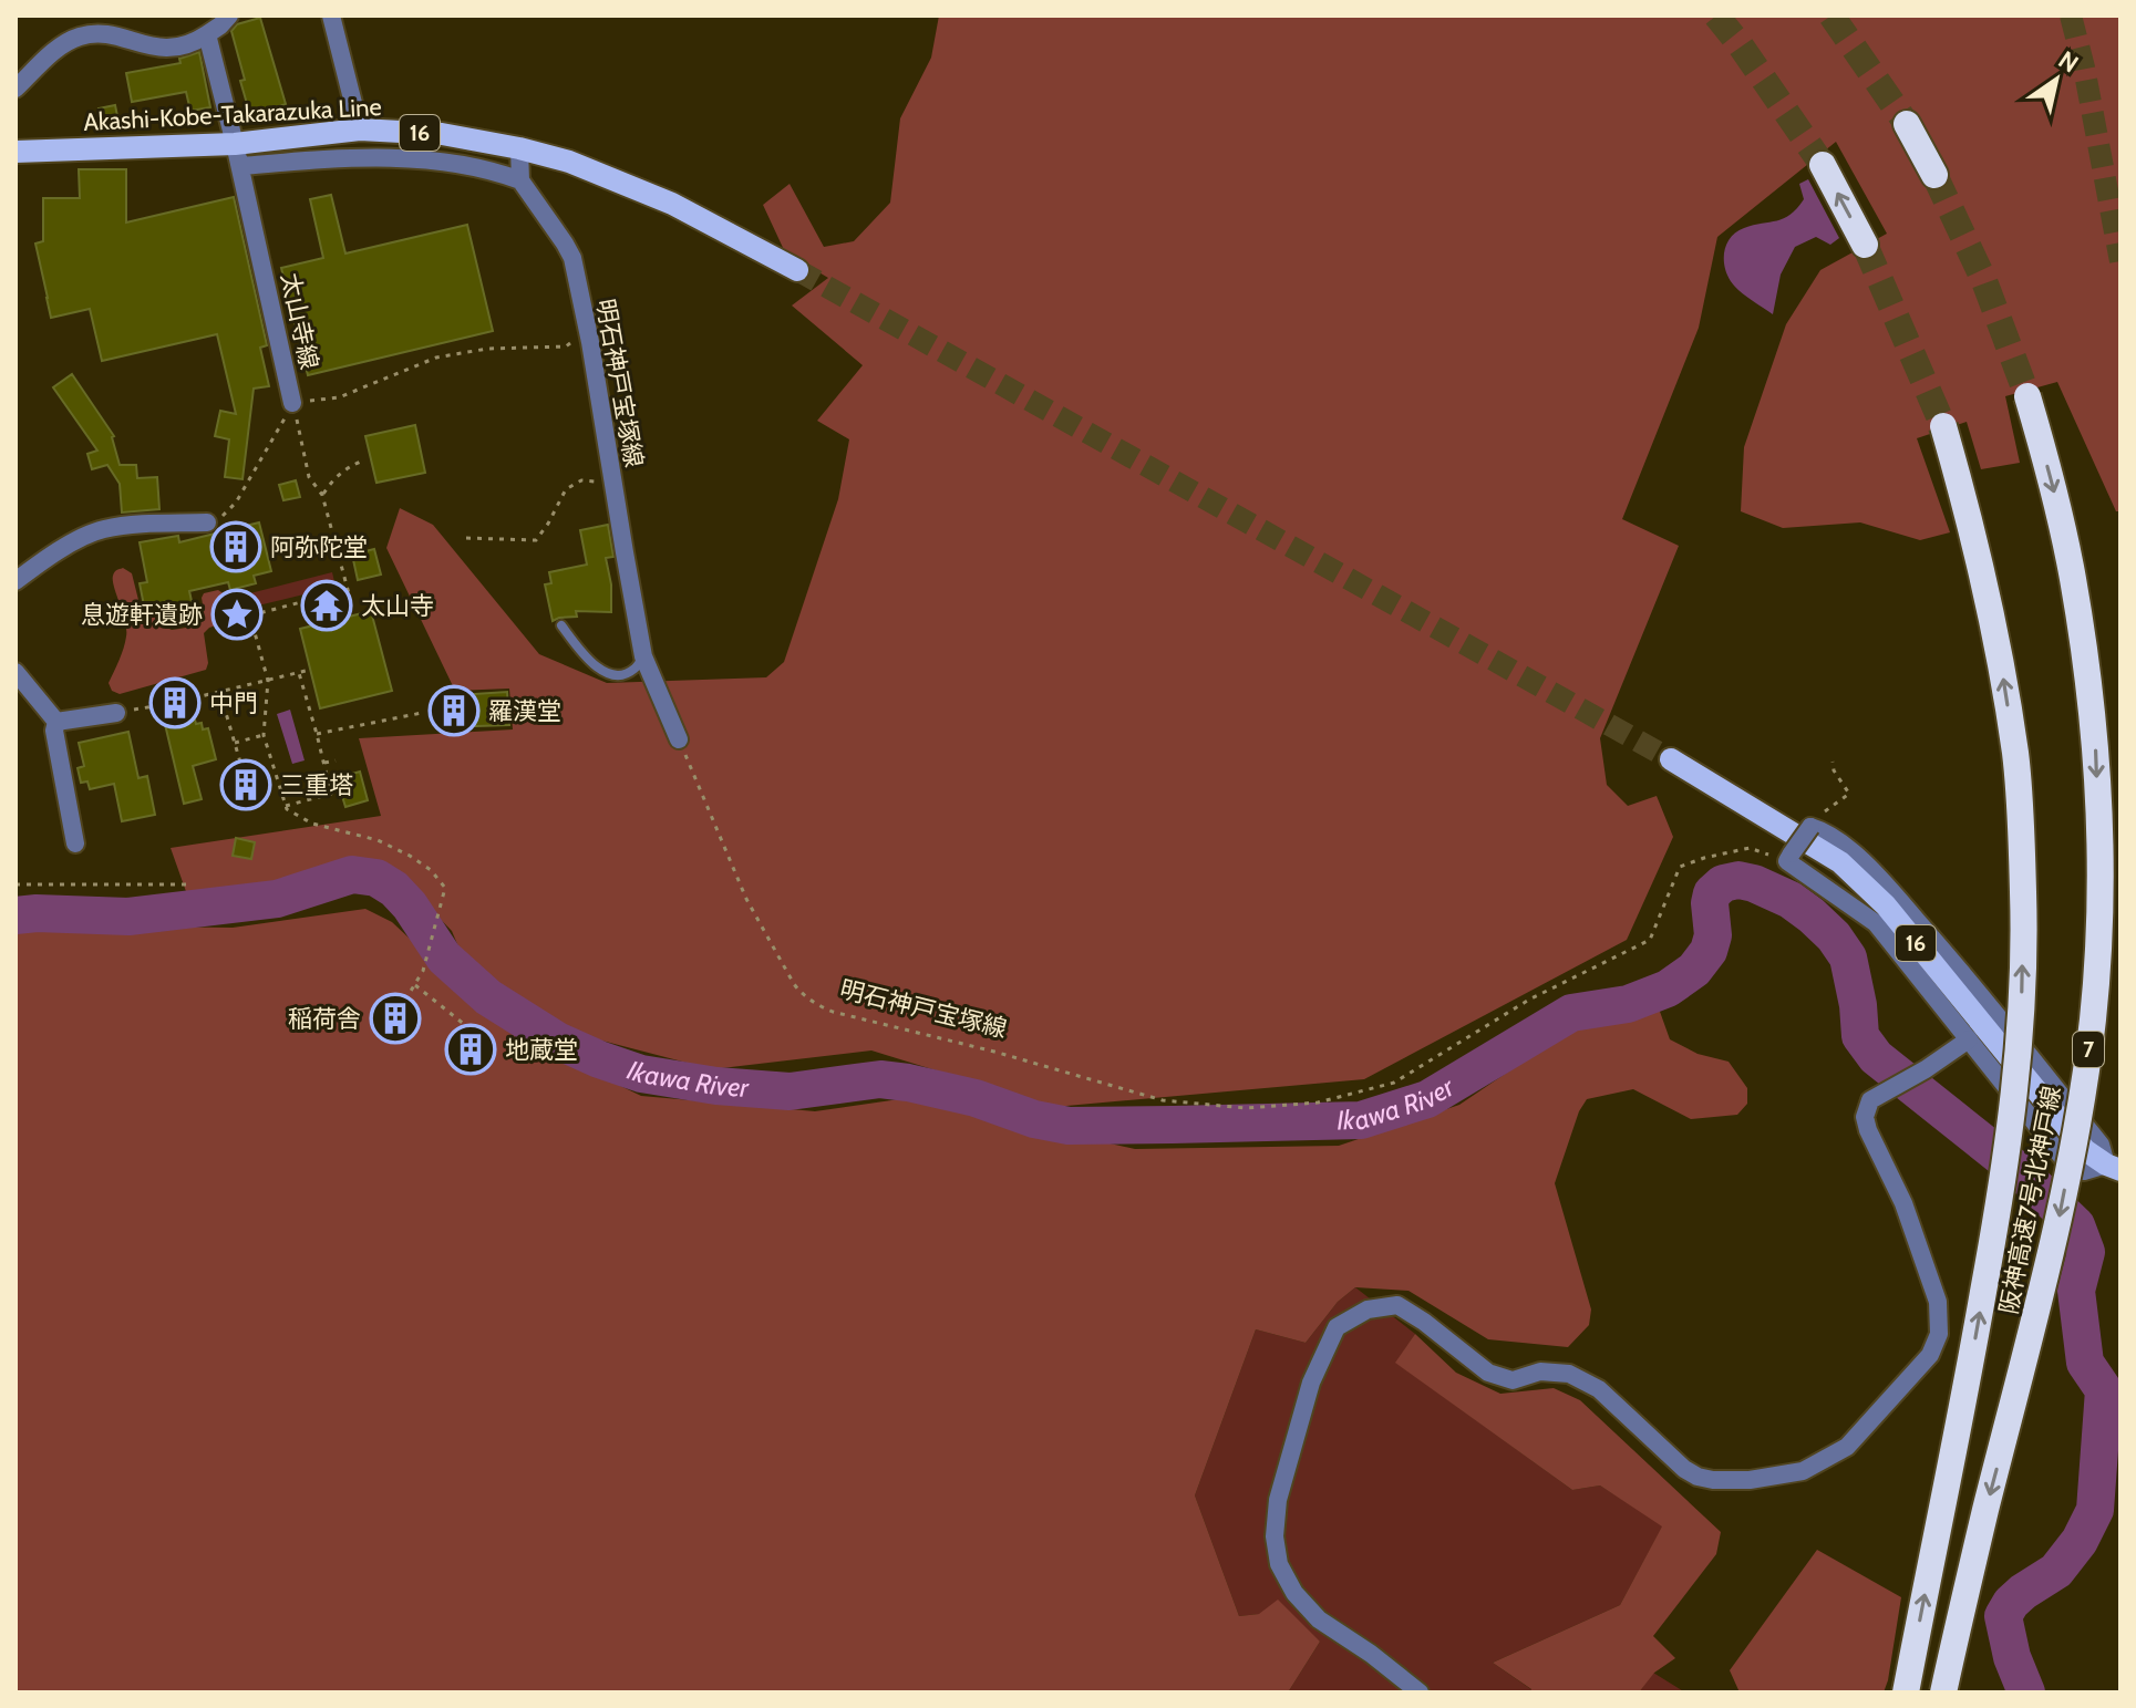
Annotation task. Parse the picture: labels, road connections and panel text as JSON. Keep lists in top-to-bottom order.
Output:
{
  "streets": {
    "highway": ["7", "阪神高速7号北神戸線"],
    "main road": ["Akashi-Kobe-Takarazuka Line", "16"],
    "street": ["太山寺線", "明石神戸宝塚線"]
  },
  "crossings": [
    ["Akashi-Kobe-Takarazuka Line", "太山寺線"]
  ],
  "water": ["Ikawa River"],
  "places": {
    "building": [
      "阿弥陀堂",
      "中門",
      "羅漢堂",
      "三重塔",
      "稲荷舎",
      "地蔵堂"
    ],
    "temple": ["太山寺"],
    "place": ["息遊軒遺跡"]
  },
  "north": "top right"
}
